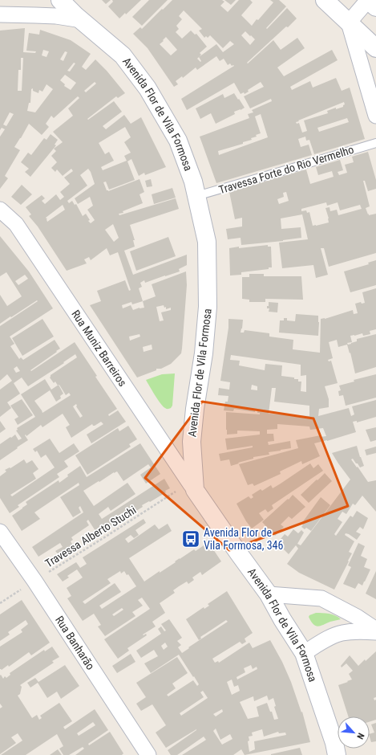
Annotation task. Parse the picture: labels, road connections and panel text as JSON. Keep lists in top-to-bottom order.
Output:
{
  "streets": {
    "street": ["Avenida Flor de Vila Formosa", "Rua Muniz Barreiros", "Rua Banharão"],
    "lane": ["Travessa Forte do Rio Vermelho"],
    "path": ["Travessa Alberto Stuchi"]
  },
  "crossings": [
    ["Avenida Flor de Vila Formosa", "Travessa Forte do Rio Vermelho"],
    ["Avenida Flor de Vila Formosa", "Rua Muniz Barreiros"],
    ["Avenida Flor de Vila Formosa", "Travessa Alberto Stuchi"],
    ["Rua Muniz Barreiros", "Travessa Alberto Stuchi"],
    ["Travessa Alberto Stuchi", "Rua Banharão"]
  ],
  "places": {
    "bus stop": ["Avenida Flor de Vila Formosa, 346"]
  },
  "north": "bottom right"
}
